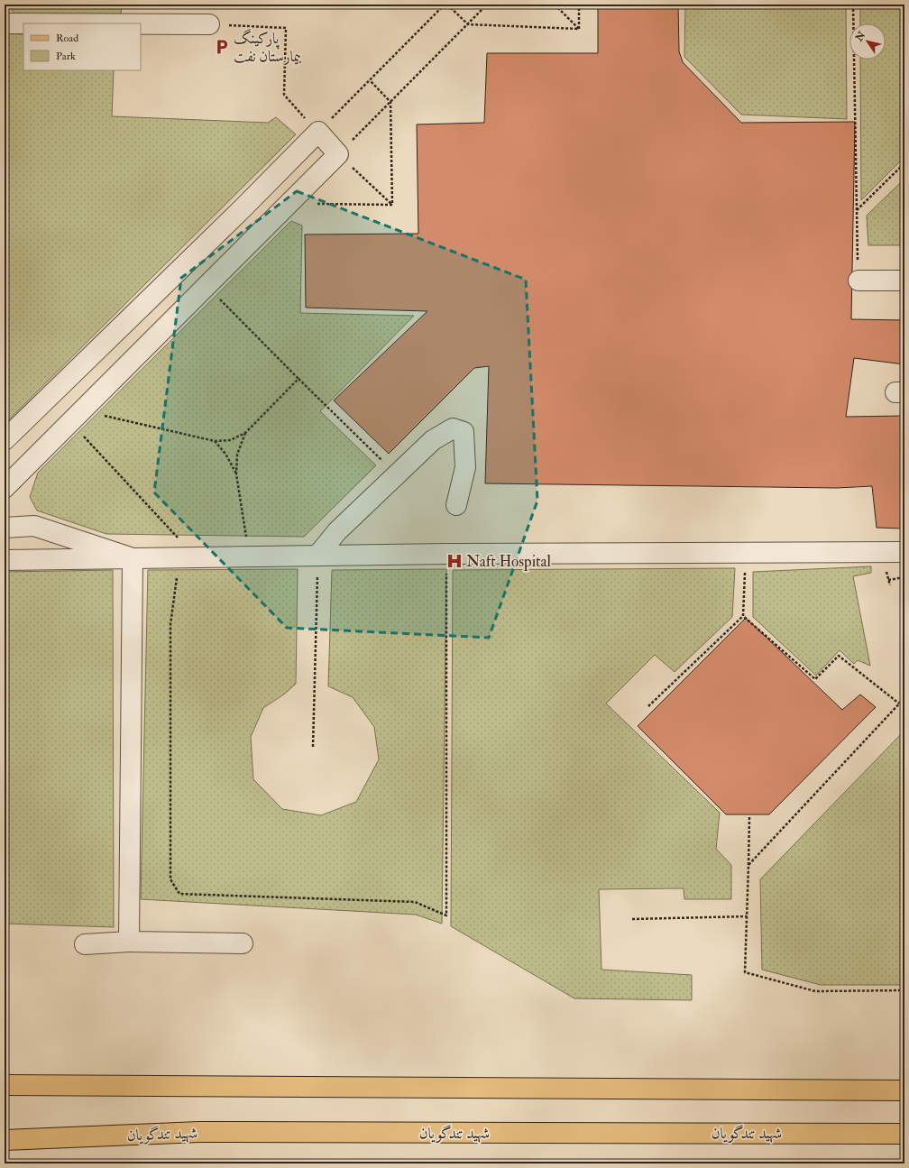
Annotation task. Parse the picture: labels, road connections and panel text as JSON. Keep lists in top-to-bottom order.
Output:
{
  "streets": {
    "main road": ["شهید تندگویان"]
  },
  "places": {
    "parking": ["پارکینگ بیمارستان نفت"],
    "hospital": ["Naft Hospital"]
  },
  "legend": ["Road", "Park"],
  "north": "top left"
}
